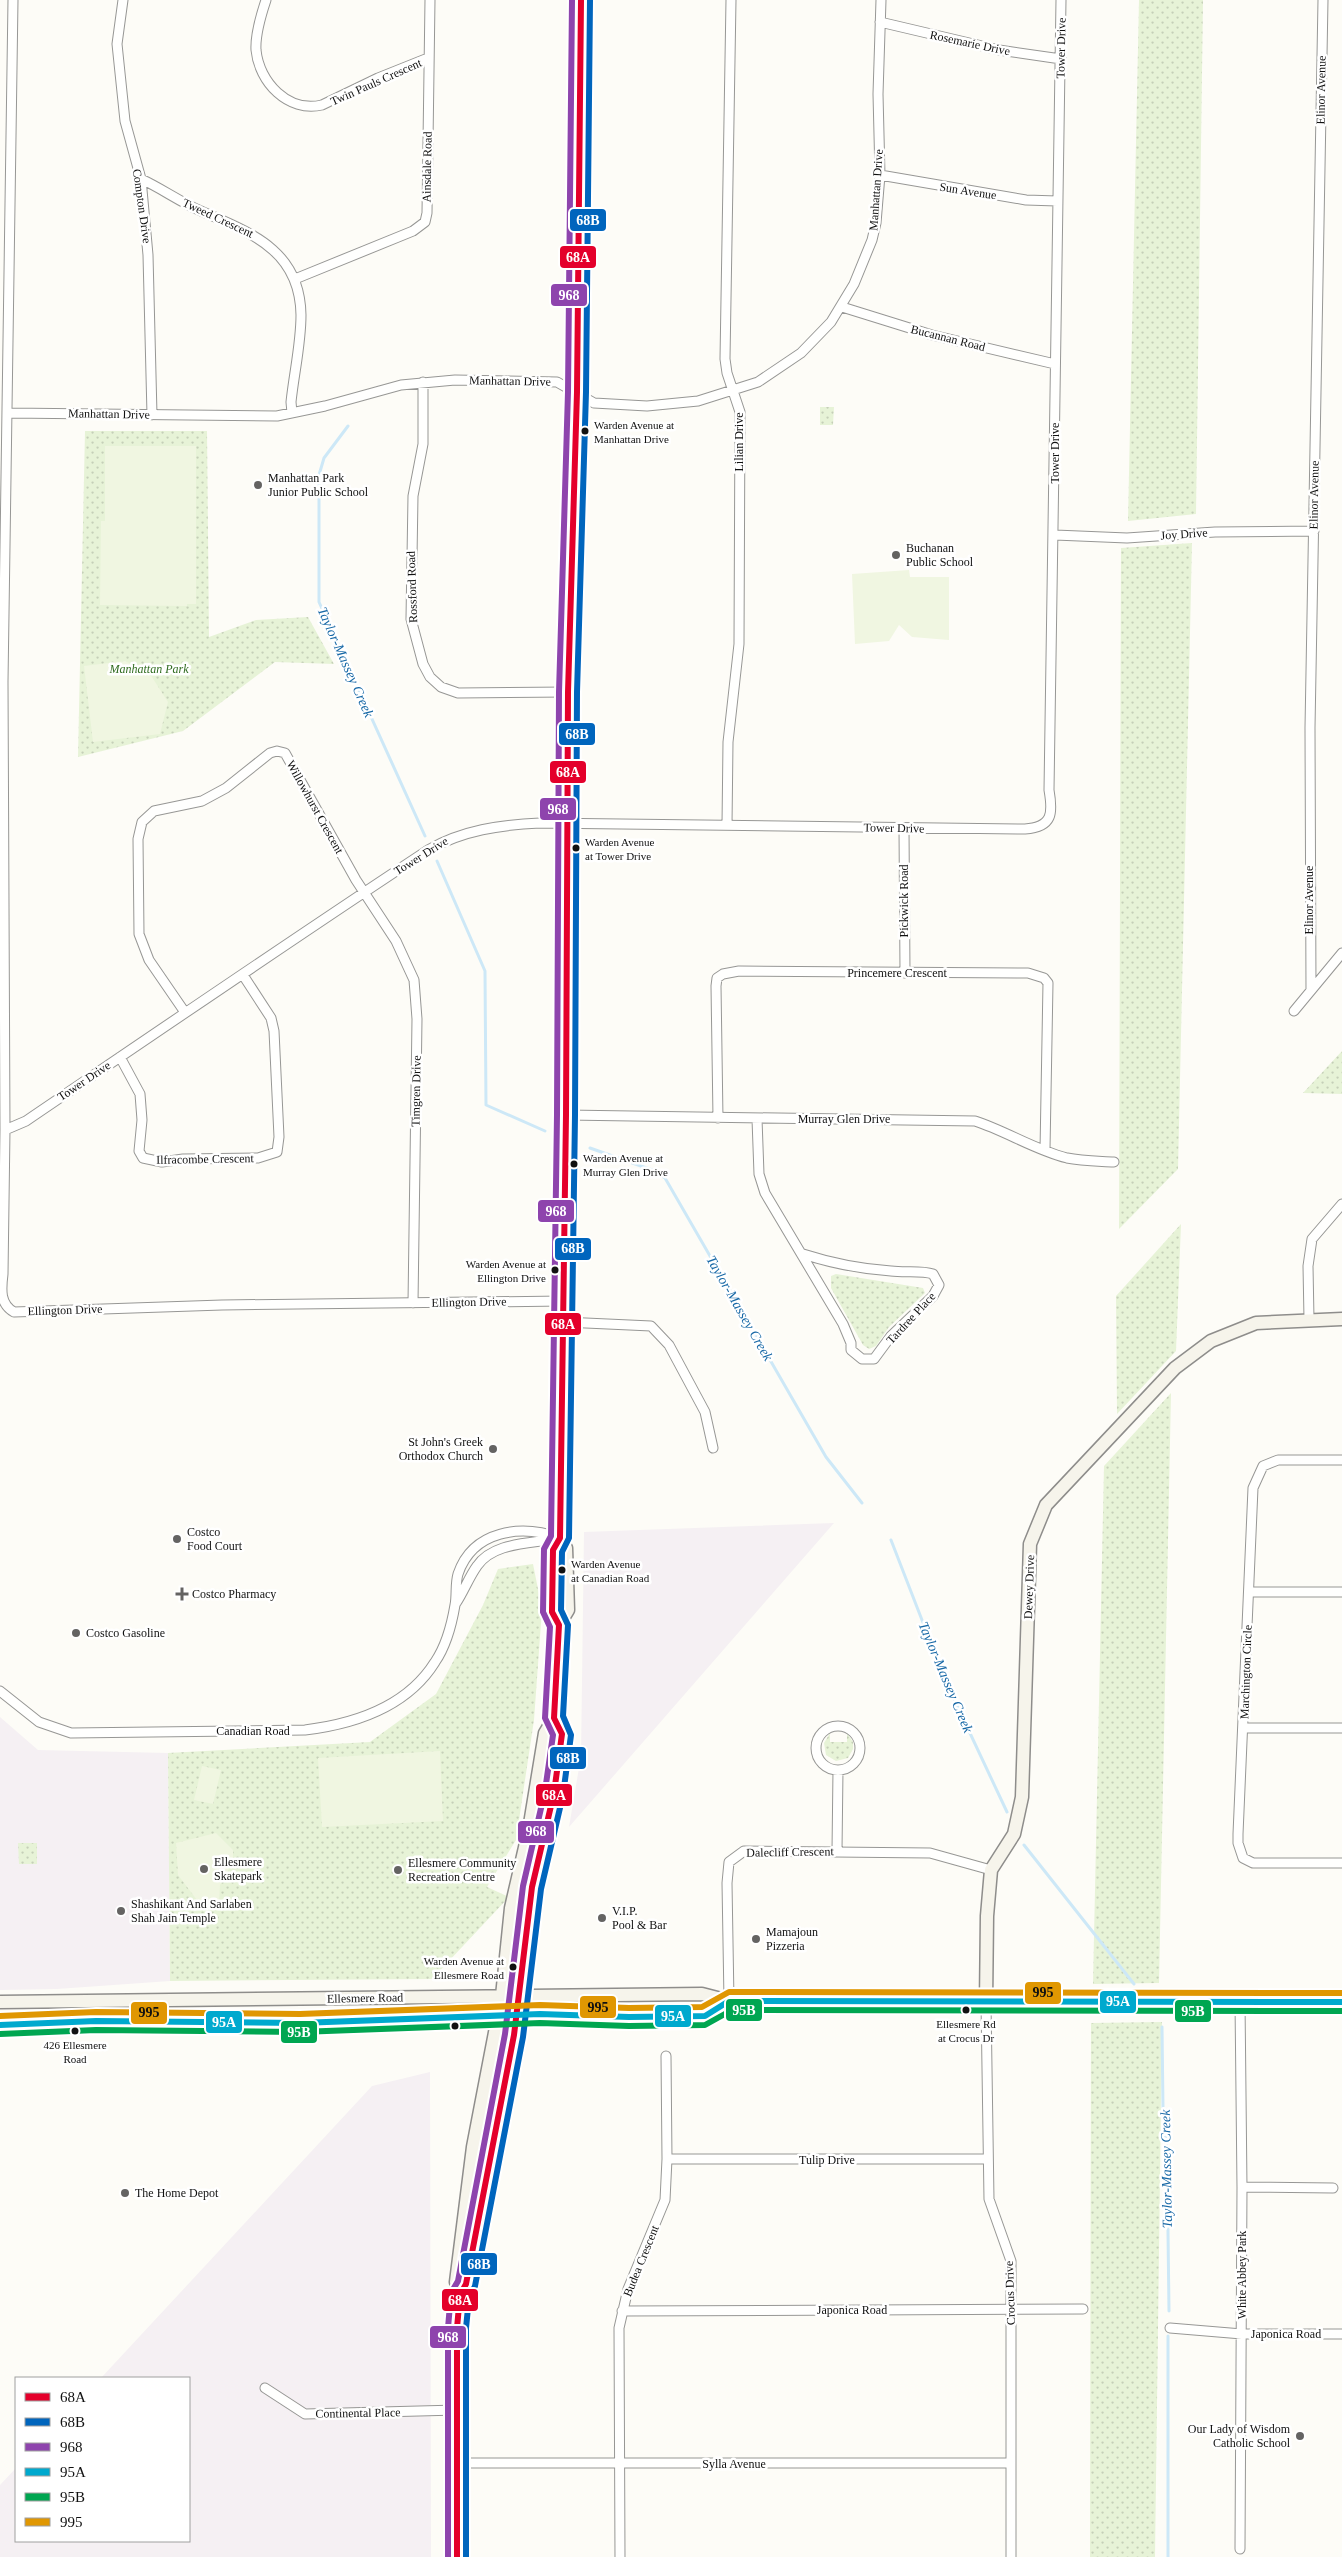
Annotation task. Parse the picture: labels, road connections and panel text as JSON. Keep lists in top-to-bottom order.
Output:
{
  "streets": {
    "main road": ["Dewey Drive", "Ellesmere Road"],
    "street": [
      "Rosemarie Drive",
      "Tower Drive",
      "Twin Pauls Crescent",
      "Elinor Avenue",
      "Ainsdale Road",
      "Manhattan Drive",
      "Sun Avenue",
      "Compton Drive",
      "Tweed Crescent",
      "Bucannan Road",
      "Lilian Drive",
      "Joy Drive",
      "Rossford Road",
      "Willowhurst Crescent",
      "Pickwick Road",
      "Princemere Crescent",
      "Timgren Drive",
      "Murray Glen Drive",
      "Ilfracombe Crescent",
      "Ellington Drive",
      "Tardree Place",
      "Marchington Circle",
      "Canadian Road",
      "Dalecliff Crescent",
      "Tulip Drive",
      "Budea Crescent",
      "White Abbey Park",
      "Crocus Drive",
      "Japonica Road",
      "Continental Place",
      "Sylla Avenue"
    ]
  },
  "crossings": [
    ["Rosemarie Drive", "Tower Drive"],
    ["Rosemarie Drive", "Manhattan Drive"],
    ["Tower Drive", "Sun Avenue"],
    ["Tower Drive", "Bucannan Road"],
    ["Tower Drive", "Lilian Drive"],
    ["Tower Drive", "Joy Drive"],
    ["Tower Drive", "Willowhurst Crescent"],
    ["Tower Drive", "Pickwick Road"],
    ["Tower Drive", "Timgren Drive"],
    ["Tower Drive", "Ilfracombe Crescent"],
    ["Tower Drive", "Ellington Drive"],
    ["Twin Pauls Crescent", "Ainsdale Road"],
    ["Elinor Avenue", "Joy Drive"],
    ["Ainsdale Road", "Tweed Crescent"],
    ["Manhattan Drive", "Sun Avenue"],
    ["Manhattan Drive", "Compton Drive"],
    ["Manhattan Drive", "Tweed Crescent"],
    ["Manhattan Drive", "Bucannan Road"],
    ["Manhattan Drive", "Lilian Drive"],
    ["Manhattan Drive", "Rossford Road"],
    ["Manhattan Drive", "Ellington Drive"],
    ["Compton Drive", "Tweed Crescent"],
    ["Willowhurst Crescent", "Timgren Drive"],
    ["Pickwick Road", "Princemere Crescent"],
    ["Princemere Crescent", "Murray Glen Drive"],
    ["Timgren Drive", "Ellington Drive"],
    ["Murray Glen Drive", "Tardree Place"],
    ["Dewey Drive", "Dalecliff Crescent"],
    ["Dewey Drive", "Ellesmere Road"],
    ["Dewey Drive", "Crocus Drive"],
    ["Dalecliff Crescent", "Ellesmere Road"],
    ["Ellesmere Road", "White Abbey Park"],
    ["Ellesmere Road", "Crocus Drive"],
    ["Tulip Drive", "Budea Crescent"],
    ["Tulip Drive", "Crocus Drive"],
    ["Budea Crescent", "Japonica Road"],
    ["Budea Crescent", "Sylla Avenue"],
    ["White Abbey Park", "Japonica Road"],
    ["Crocus Drive", "Japonica Road"],
    ["Crocus Drive", "Sylla Avenue"]
  ],
  "water": ["Taylor-Massey Creek"],
  "parks": ["Manhattan Park"],
  "places": {
    "other": [
      "Warden Avenue at Manhattan Drive",
      "Manhattan Park Junior Public School",
      "Buchanan Public School",
      "Warden Avenue at Tower Drive",
      "Warden Avenue at Murray Glen Drive",
      "Warden Avenue at Ellington Drive",
      "St John's Greek Orthodox Church",
      "Costco Food Court",
      "Warden Avenue at Canadian Road",
      "Costco Gasoline",
      "Ellesmere Skatepark",
      "Ellesmere Community Recreation Centre",
      "Shashikant And Sarlaben Shah Jain Temple",
      "V.I.P. Pool & Bar",
      "Mamajoun Pizzeria",
      "Warden Avenue at Ellesmere Road",
      "Ellesmere Rd at Crocus Dr",
      "426 Ellesmere Road",
      "The Home Depot",
      "Our Lady of Wisdom Catholic School"
    ],
    "health": ["Costco Pharmacy"]
  },
  "lines": [
    "transit line 68A",
    "transit line 68B",
    "transit line 968",
    "transit line 995",
    "transit line 95A",
    "transit line 95B"
  ],
  "legend": [
    "68A",
    "68B",
    "968",
    "95A",
    "95B",
    "995"
  ]
}
